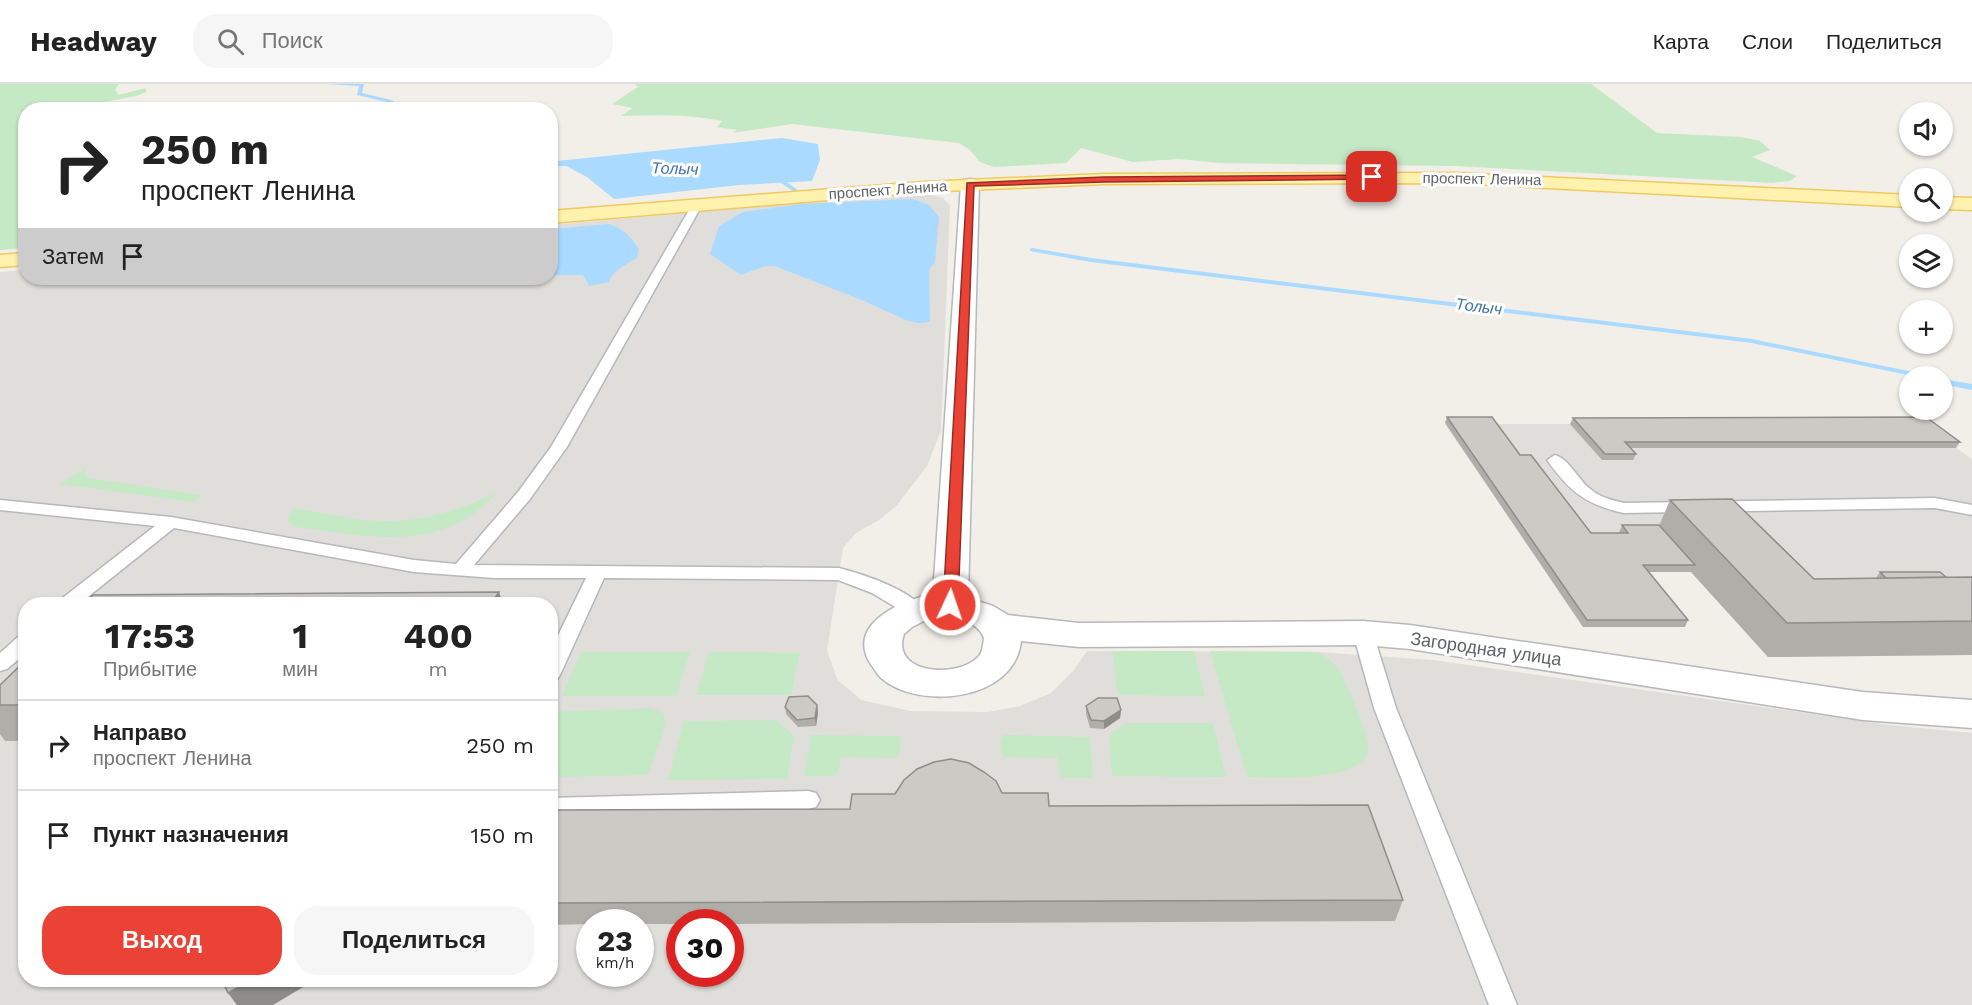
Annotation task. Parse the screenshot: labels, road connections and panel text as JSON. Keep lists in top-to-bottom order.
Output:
{
  "streets": {
    "main road": ["проспект Ленина"],
    "street": ["Загородная улица"]
  },
  "water": ["Толыч"],
  "page": {
    "header": "Headway",
    "search": "Поиск",
    "nav": ["Карта", "Слои", "Поделиться"],
    "map_buttons": ["+", "−"],
    "turn": ["250 m", "проспект Ленина"],
    "then": "Затем",
    "eta": [
      "17:53",
      "Прибытие",
      "1",
      "мин",
      "400",
      "m"
    ],
    "list": [
      {
        "name": "Направо",
        "note": "проспект Ленина",
        "value": "250 m"
      },
      {
        "name": "Пункт назначения",
        "value": "150 m"
      }
    ],
    "buttons": ["Выход", "Поделиться"],
    "speed": "23 km/h",
    "limit": "30"
  }
}
